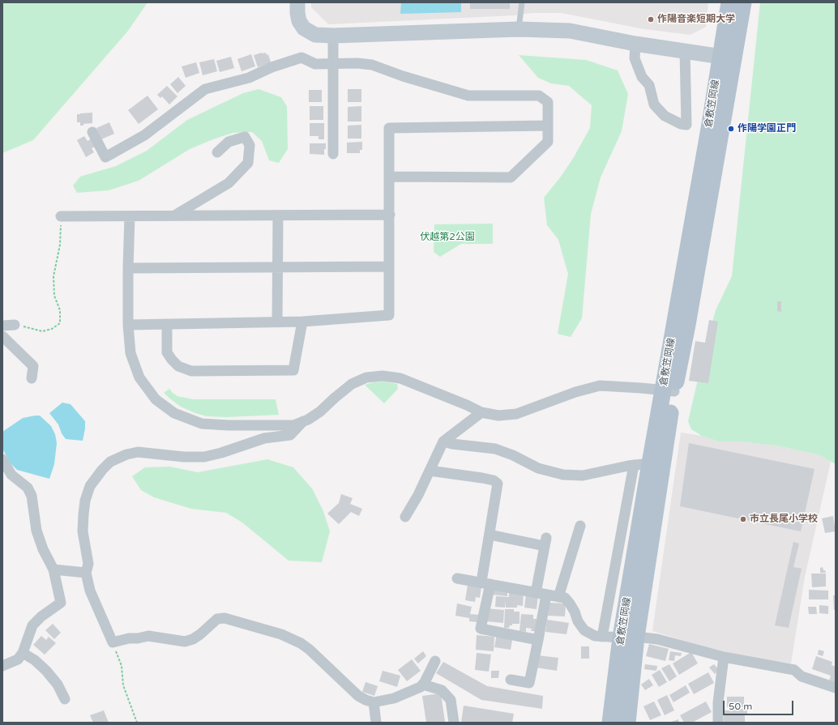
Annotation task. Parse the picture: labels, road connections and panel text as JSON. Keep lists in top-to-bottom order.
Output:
{
  "streets": {
    "main road": ["倉敷笠岡線"]
  },
  "parks": ["伏越第2公園"],
  "places": ["作陽音楽短期大学", "作陽学園正門", "市立長尾小学校"],
  "scale_bar": "50 m"
}
